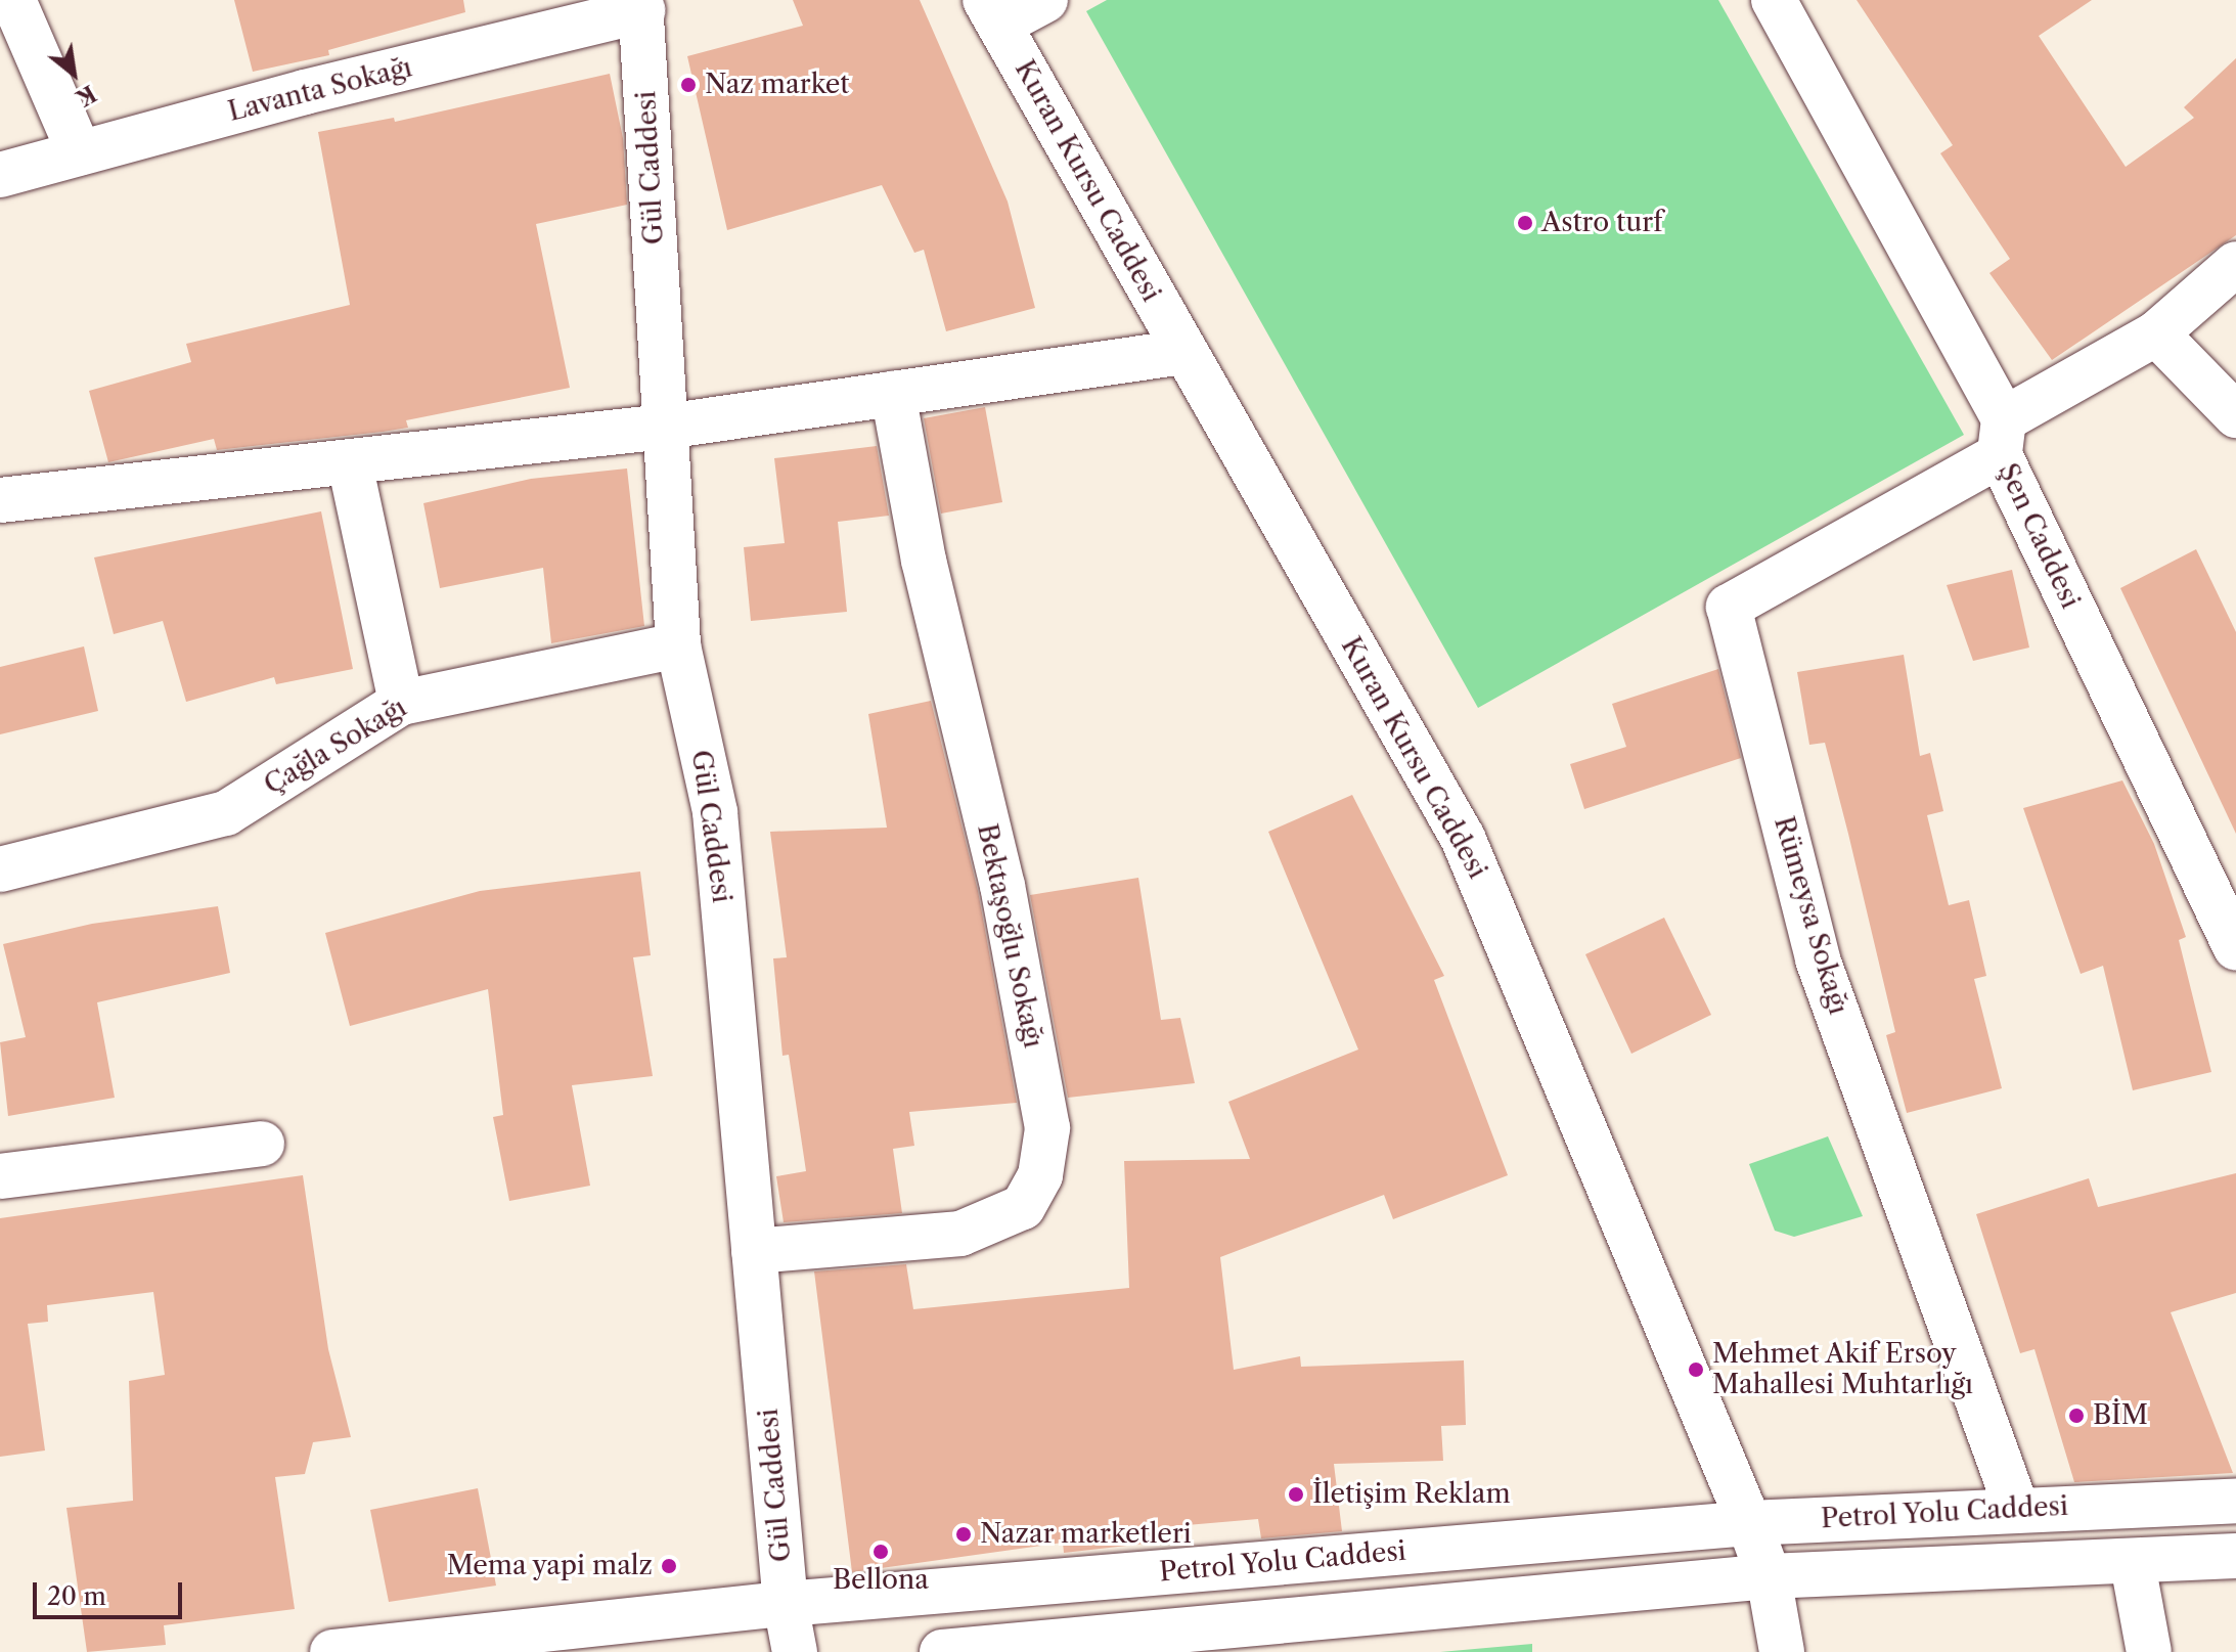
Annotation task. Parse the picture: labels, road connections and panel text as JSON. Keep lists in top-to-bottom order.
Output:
{
  "streets": {
    "street": [
      "Lavanta Sokağı",
      "Gül Caddesi",
      "Kuran Kursu Caddesi",
      "Şen Caddesi",
      "Çağla Sokağı",
      "Rümeysa Sokağı",
      "Bektaşoğlu Sokağı",
      "Petrol Yolu Caddesi"
    ]
  },
  "crossings": [
    ["Lavanta Sokağı", "Gül Caddesi"],
    ["Gül Caddesi", "Çağla Sokağı"],
    ["Gül Caddesi", "Bektaşoğlu Sokağı"],
    ["Gül Caddesi", "Petrol Yolu Caddesi"],
    ["Kuran Kursu Caddesi", "Petrol Yolu Caddesi"],
    ["Şen Caddesi", "Rümeysa Sokağı"],
    ["Rümeysa Sokağı", "Petrol Yolu Caddesi"]
  ],
  "places": [
    "Naz market",
    "Astro turf",
    "Mehmet Akif Ersoy Mahallesi Muhtarlığı",
    "BİM",
    "İletişim Reklam",
    "Nazar marketleri",
    "Bellona",
    "Mema yapi malz"
  ],
  "scale_bar": "20 m",
  "north": "bottom right"
}
